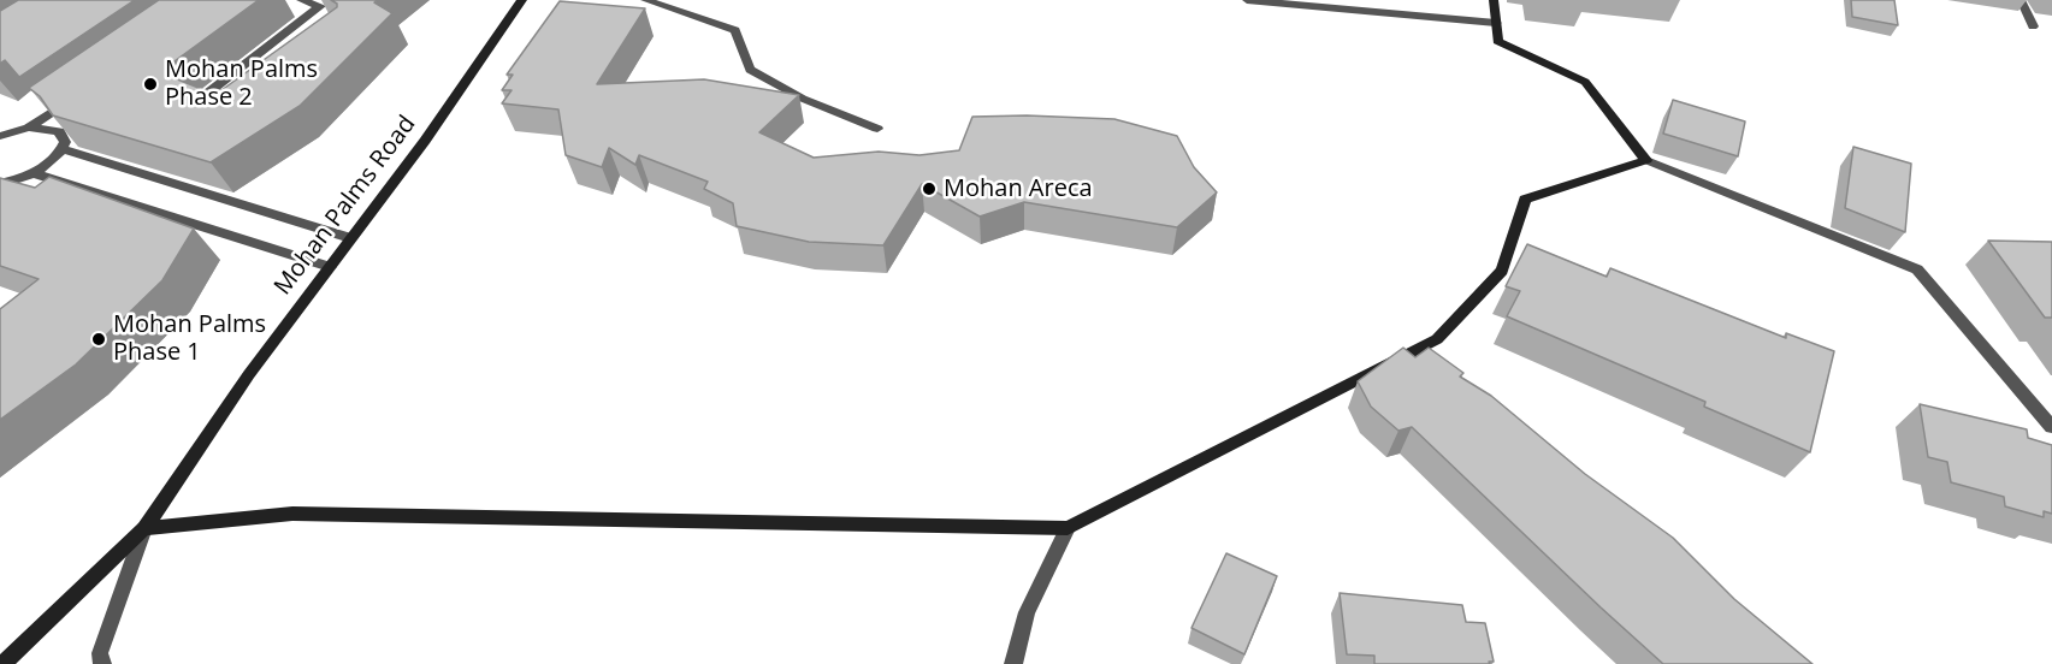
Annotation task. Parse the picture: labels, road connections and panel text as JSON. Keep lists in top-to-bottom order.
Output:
{
  "streets": {
    "street": ["Mohan Palms Road"]
  },
  "places": ["Mohan Palms Phase 2", "Mohan Areca", "Mohan Palms Phase 1"]
}
